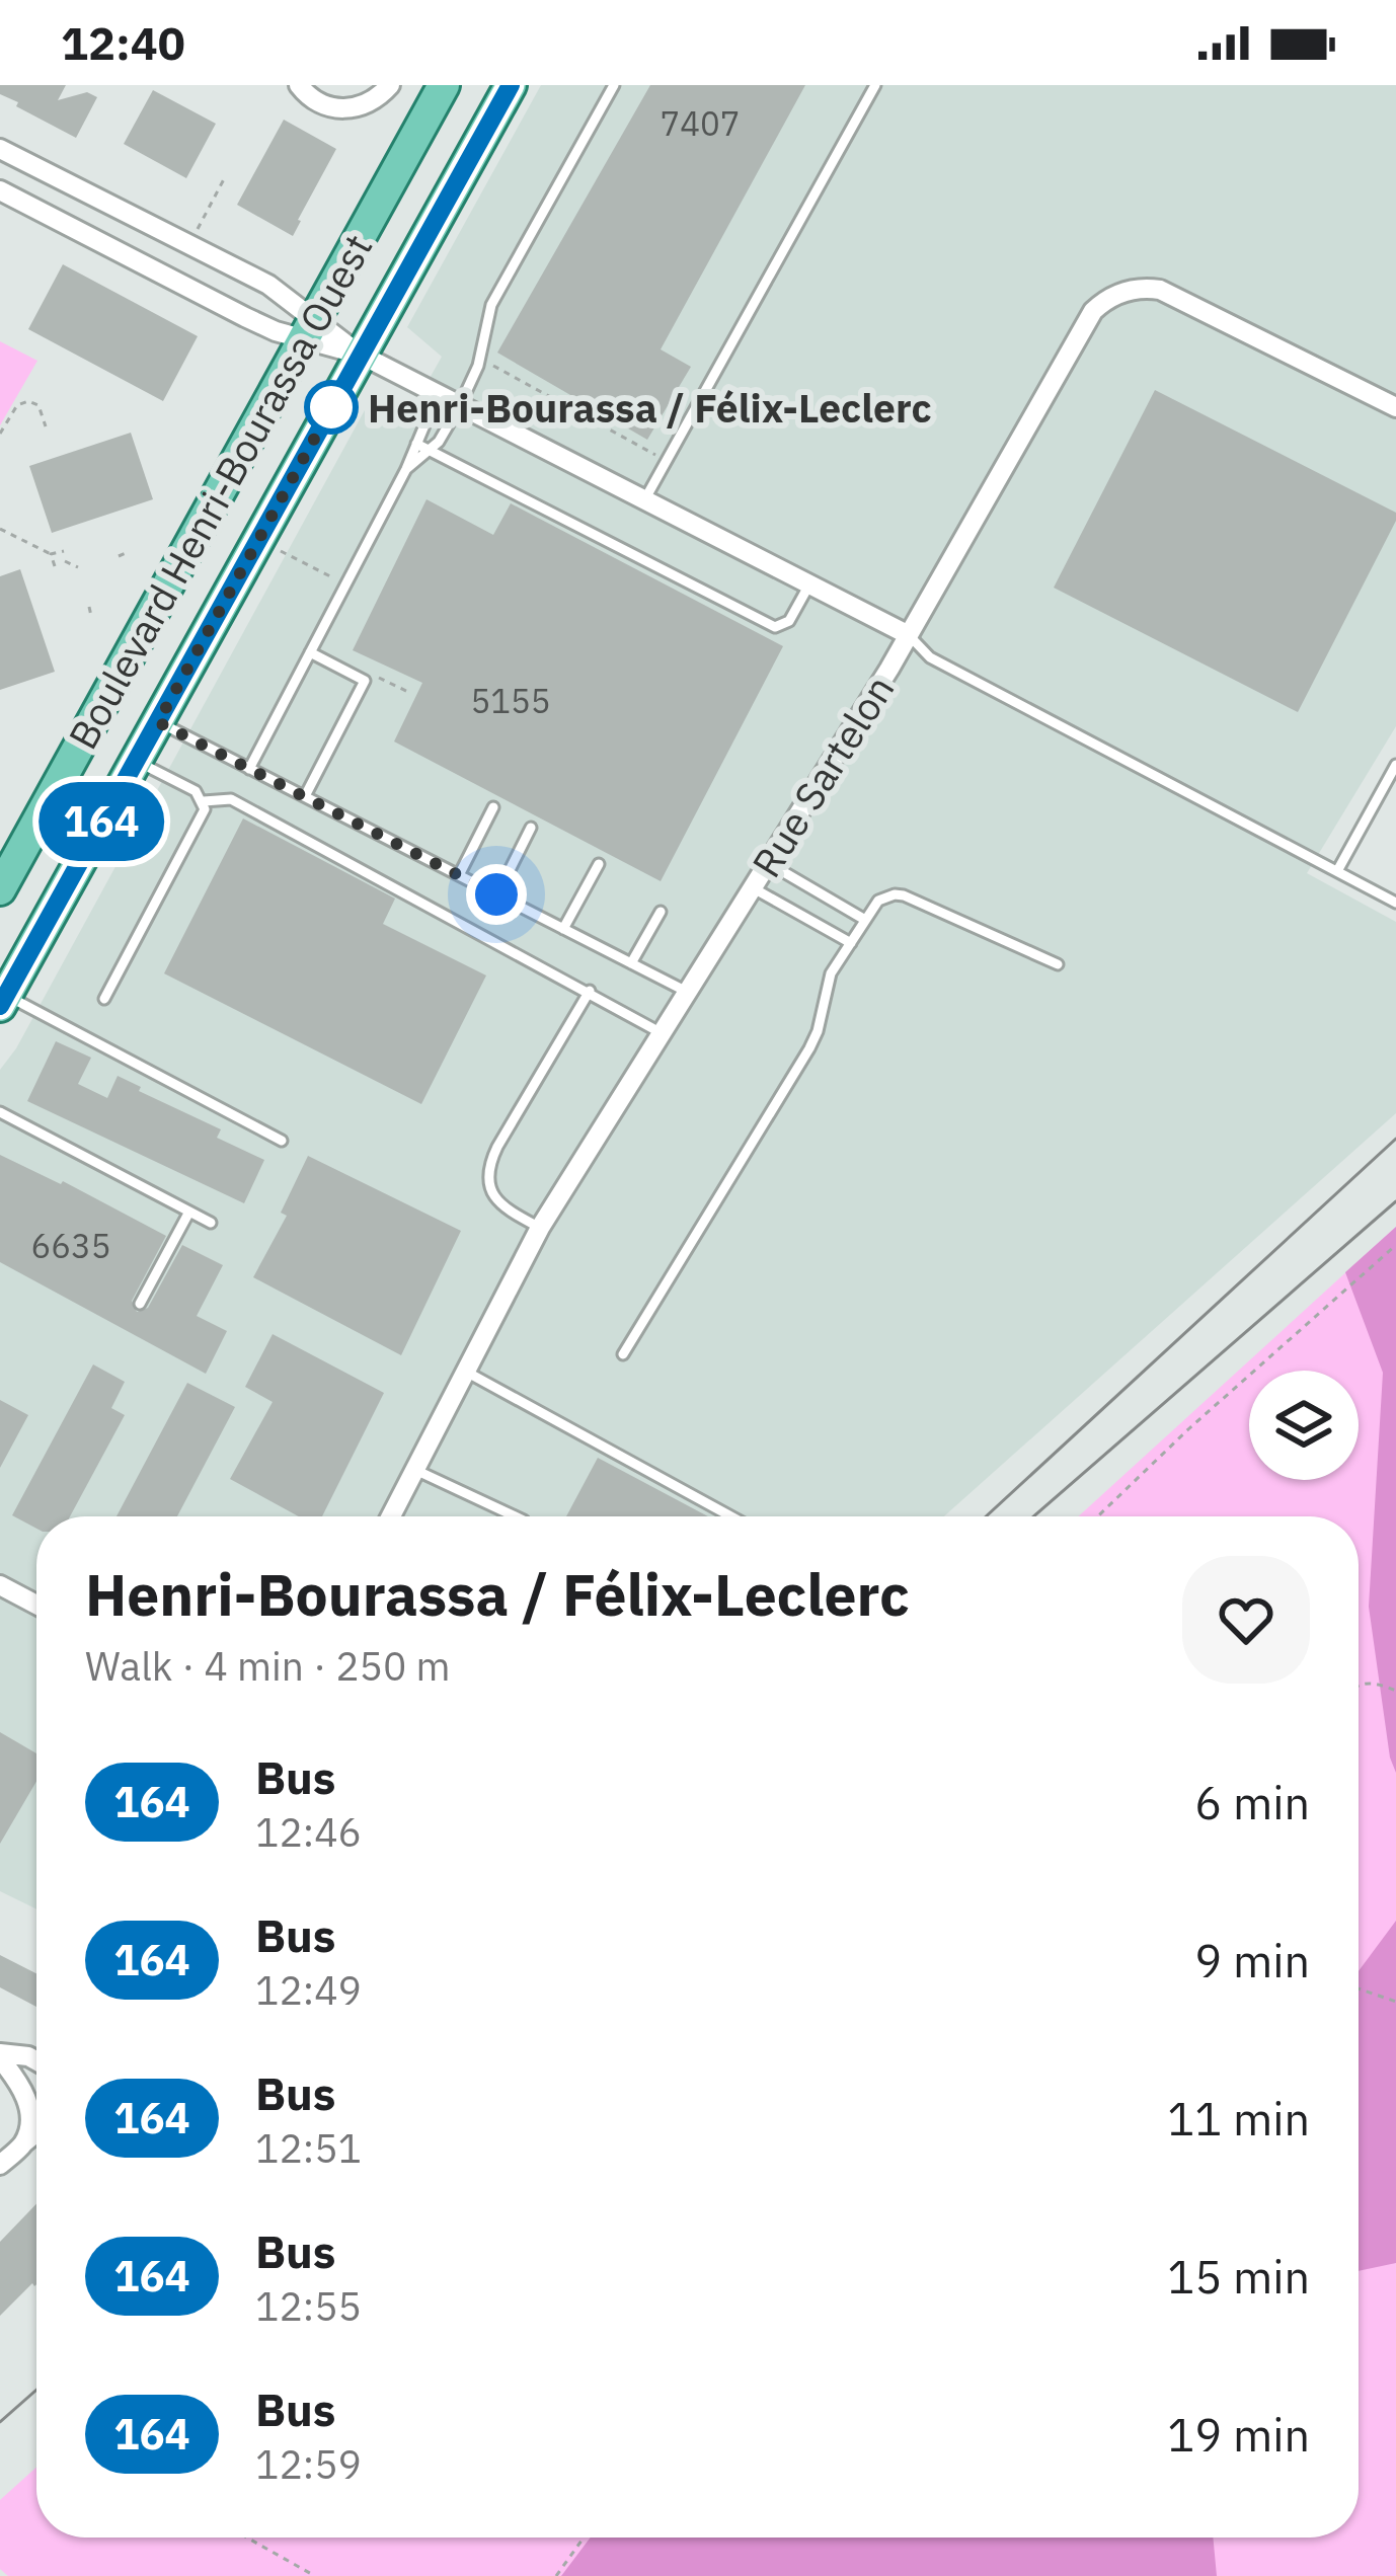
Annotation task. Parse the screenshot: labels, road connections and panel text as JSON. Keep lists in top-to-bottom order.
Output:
{
  "streets": {
    "main road": ["Boulevard Henri-Bourassa Ouest"],
    "street": ["Rue Sartelon"]
  },
  "places": ["Henri-Bourassa / Félix-Leclerc"],
  "lines": ["bus line 164"],
  "house_numbers": ["7407", "5155", "6635"],
  "page": {
    "status": "12:40",
    "on_map": "164",
    "heading": ["Henri-Bourassa / Félix-Leclerc", "Walk · 4 min · 250 m"],
    "list": [
      {
        "mark": "164",
        "name": "Bus",
        "note": "12:46",
        "value": "6 min"
      },
      {
        "mark": "164",
        "name": "Bus",
        "note": "12:49",
        "value": "9 min"
      },
      {
        "mark": "164",
        "name": "Bus",
        "note": "12:51",
        "value": "11 min"
      },
      {
        "mark": "164",
        "name": "Bus",
        "note": "12:55",
        "value": "15 min"
      },
      {
        "mark": "164",
        "name": "Bus",
        "note": "12:59",
        "value": "19 min"
      }
    ]
  }
}
